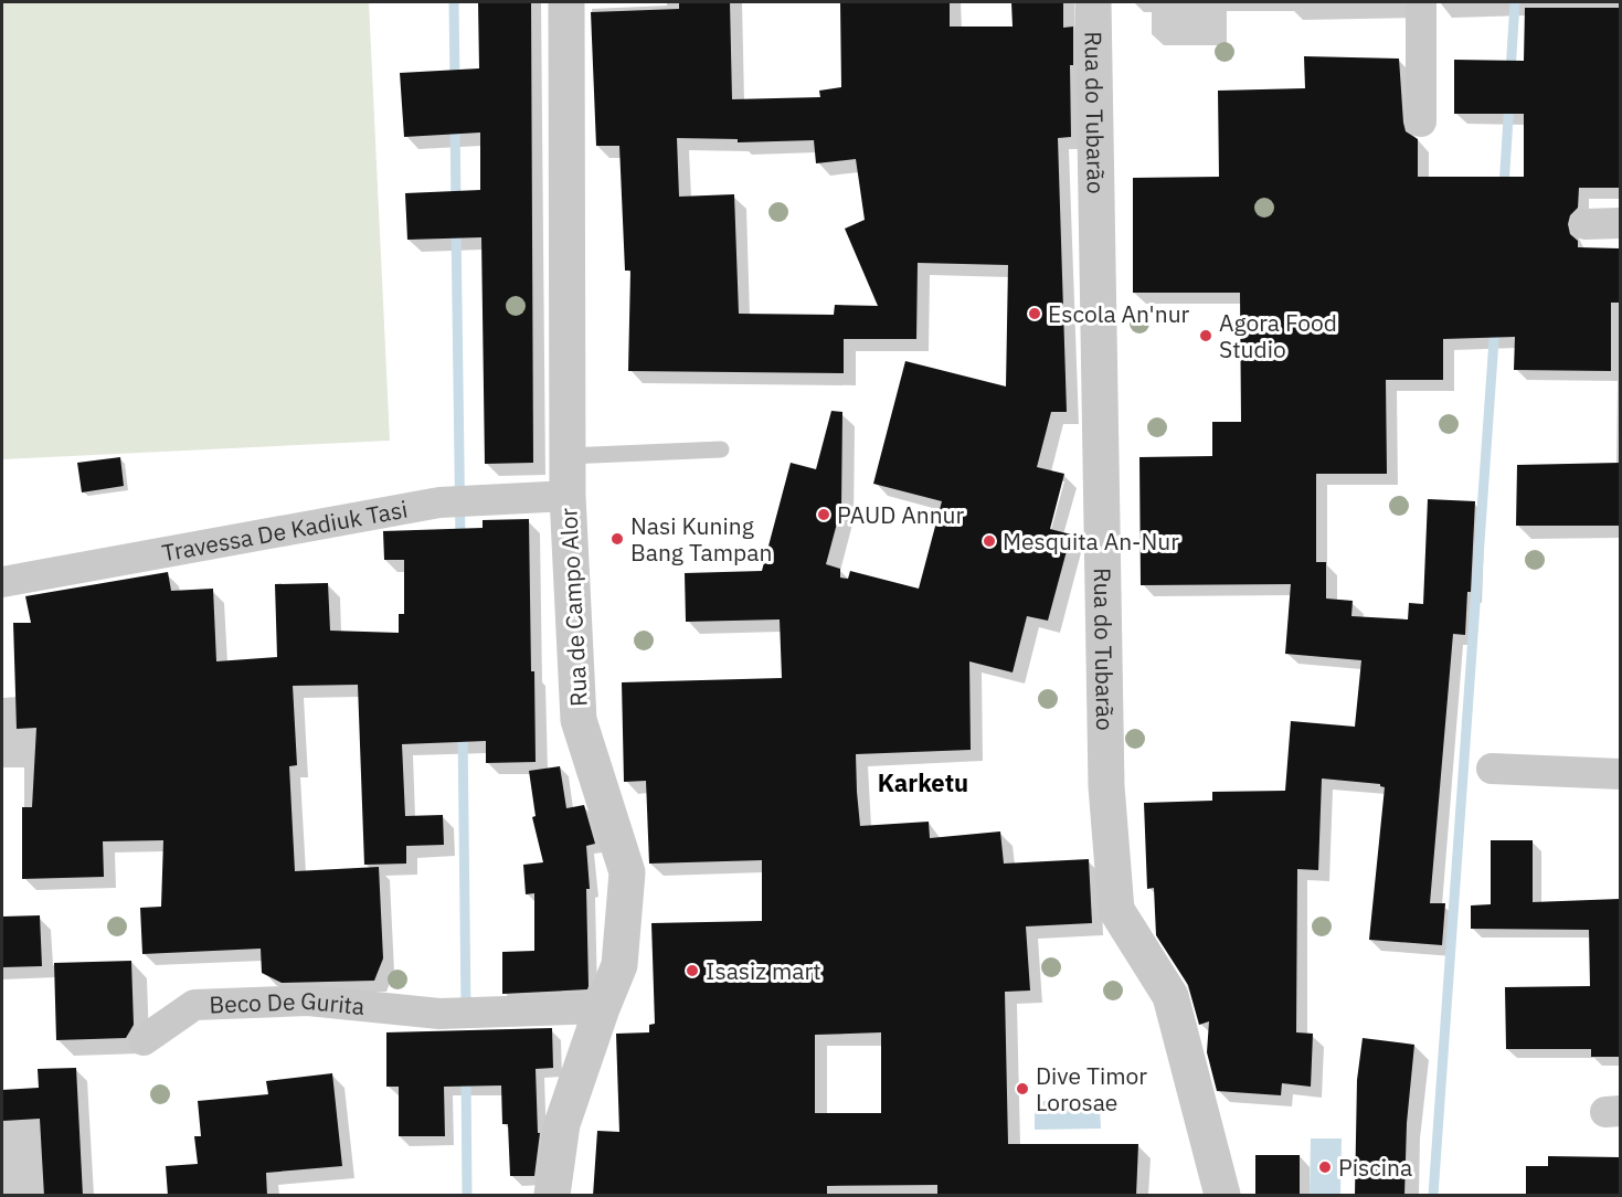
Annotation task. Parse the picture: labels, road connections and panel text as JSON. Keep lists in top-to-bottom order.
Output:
{
  "streets": {
    "street": [
      "Rua do Tubarão",
      "Travessa De Kadiuk Tasi",
      "Rua de Campo Alor",
      "Beco De Gurita"
    ]
  },
  "crossings": [
    ["Travessa De Kadiuk Tasi", "Rua de Campo Alor"],
    ["Rua de Campo Alor", "Beco De Gurita"]
  ],
  "districts": ["Karketu"],
  "places": [
    "Escola An'nur",
    "Agora Food Studio",
    "PAUD Annur",
    "Nasi Kuning Bang Tampan",
    "Mesquita An-Nur",
    "Isasiz mart",
    "Dive Timor Lorosae",
    "Piscina"
  ]
}
